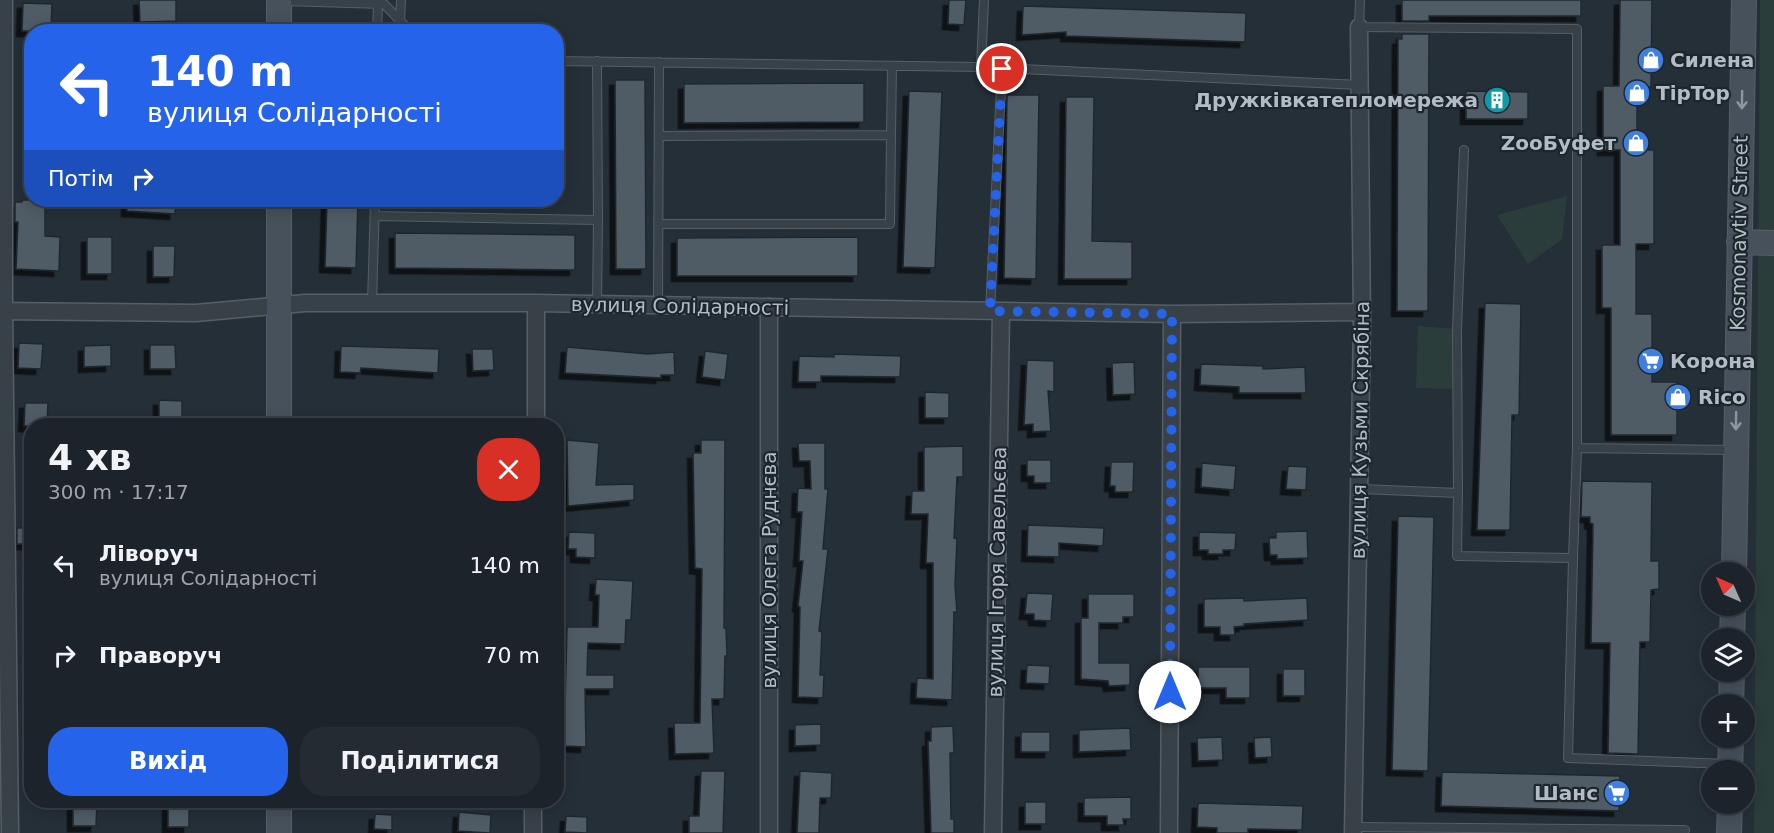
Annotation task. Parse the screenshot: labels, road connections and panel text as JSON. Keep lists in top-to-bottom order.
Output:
{
  "streets": {
    "street": [
      "Kosmonavtiv Street",
      "вулиця Солідарності",
      "вулиця Кузьми Скрябіна",
      "вулиця Олега Руднєва",
      "вулиця Ігоря Савельєва"
    ]
  },
  "crossings": [
    ["вулиця Солідарності", "вулиця Олега Руднєва"],
    ["вулиця Солідарності", "вулиця Ігоря Савельєва"]
  ],
  "one_way": ["Kosmonavtiv Street"],
  "places": {
    "shop": [
      "Силена",
      "TipTop",
      "ZooБуфет",
      "Rico"
    ],
    "building": ["Дружківкатепломережа"],
    "supermarket": ["Корона", "Шанс"]
  },
  "north": "top left",
  "page": {
    "turn": ["140 m", "вулиця Солідарності"],
    "then": "Потім",
    "heading": ["4 хв", "300 m · 17:17"],
    "list": [
      {
        "name": "Ліворуч",
        "note": "вулиця Солідарності",
        "value": "140 m"
      },
      {
        "name": "Праворуч",
        "value": "70 m"
      }
    ],
    "map_buttons": ["+", "−"],
    "buttons": ["Вихід", "Поділитися"]
  }
}
